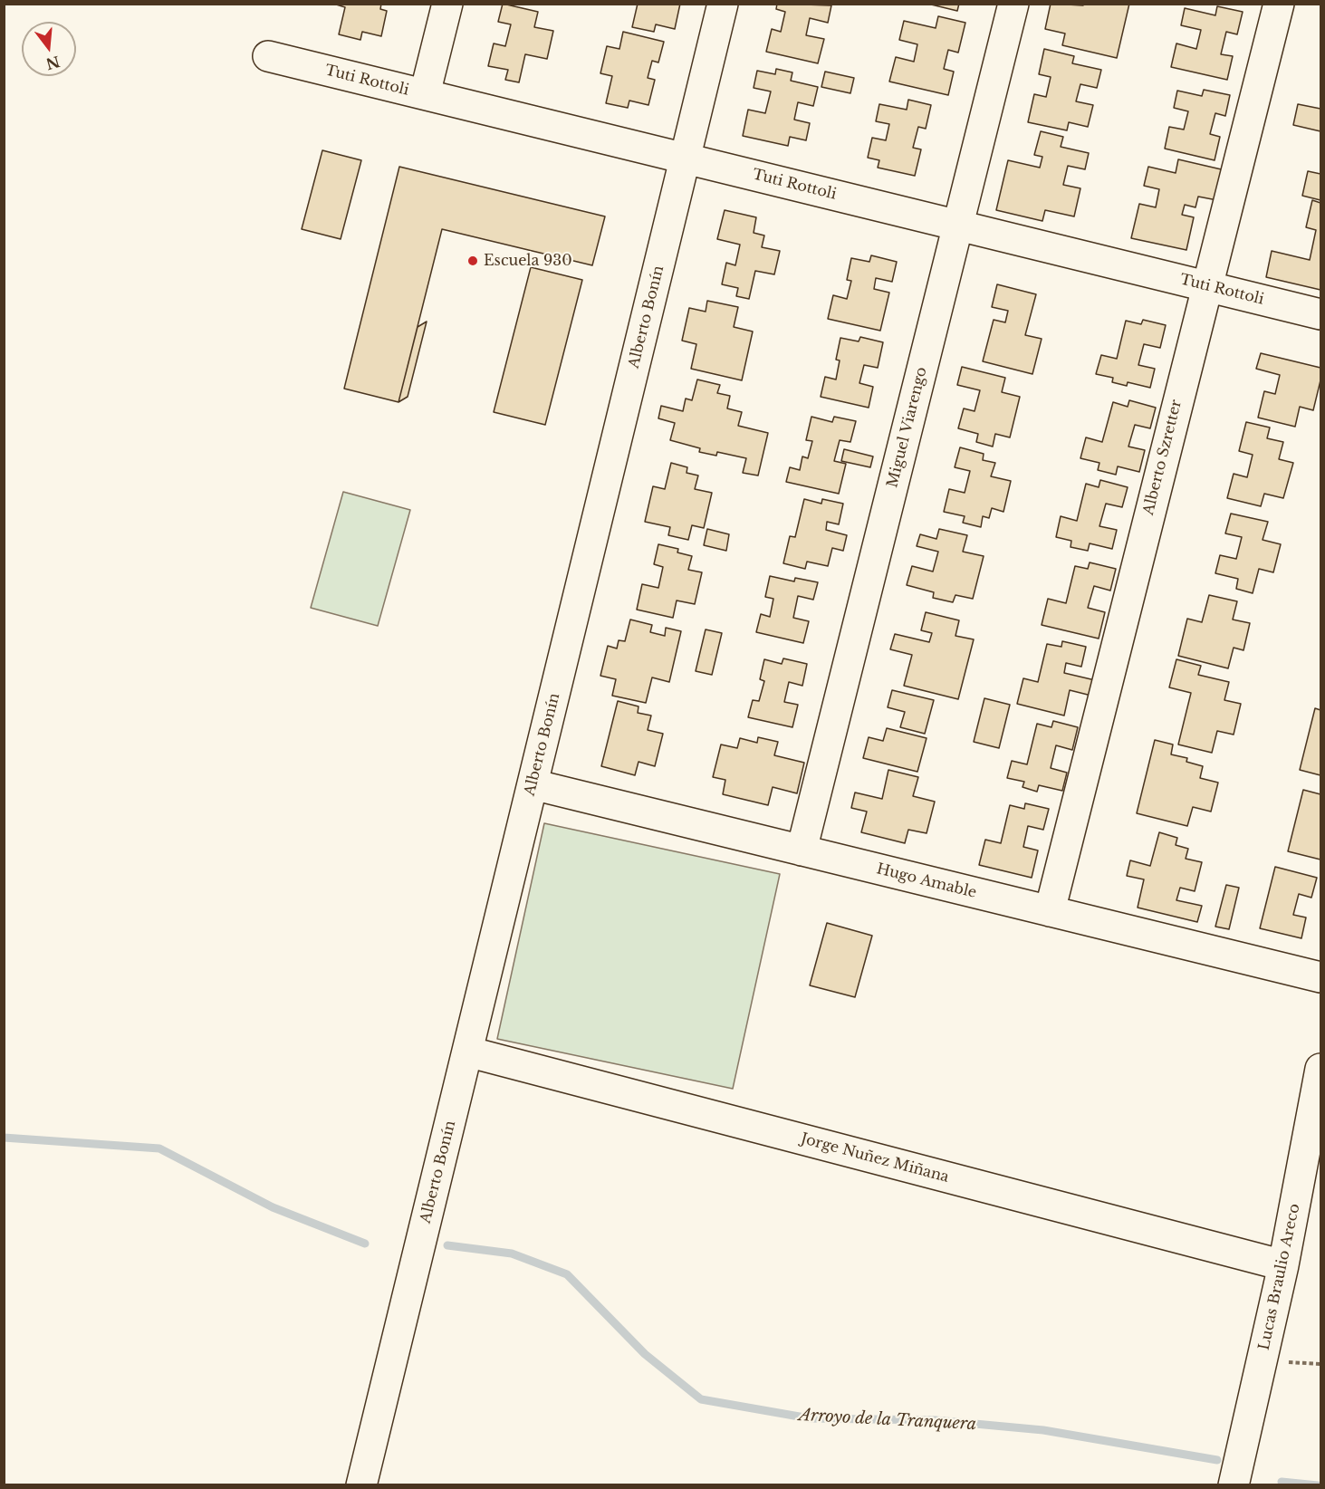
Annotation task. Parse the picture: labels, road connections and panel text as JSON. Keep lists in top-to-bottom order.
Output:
{
  "streets": {
    "street": [
      "Tuti Rottoli",
      "Alberto Bonín",
      "Miguel Viarengo",
      "Alberto Szretter",
      "Hugo Amable",
      "Jorge Nuñez Miñana",
      "Lucas Braulio Areco"
    ]
  },
  "crossings": [
    ["Tuti Rottoli", "Alberto Bonín"],
    ["Tuti Rottoli", "Miguel Viarengo"],
    ["Tuti Rottoli", "Alberto Szretter"],
    ["Alberto Bonín", "Hugo Amable"],
    ["Alberto Bonín", "Jorge Nuñez Miñana"],
    ["Miguel Viarengo", "Hugo Amable"],
    ["Alberto Szretter", "Hugo Amable"],
    ["Jorge Nuñez Miñana", "Lucas Braulio Areco"]
  ],
  "water": ["Arroyo de la Tranquera"],
  "places": ["Escuela 930"],
  "north": "bottom"
}
